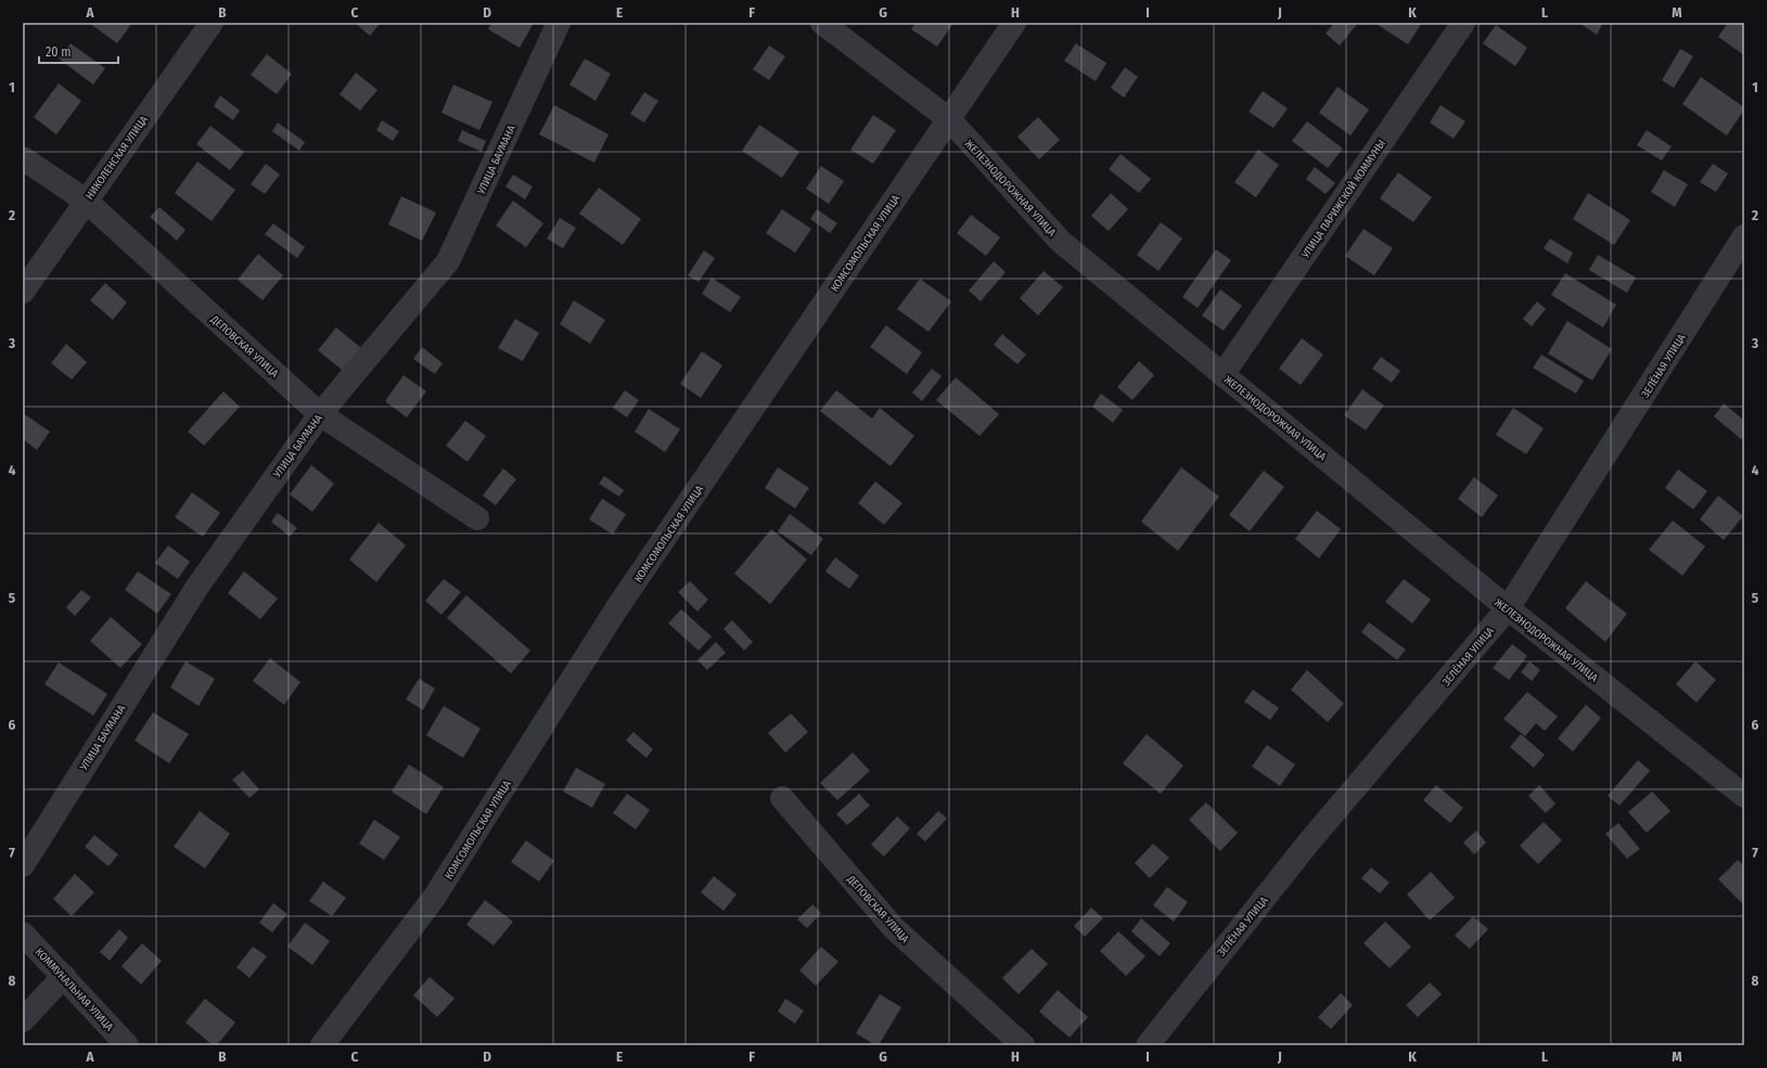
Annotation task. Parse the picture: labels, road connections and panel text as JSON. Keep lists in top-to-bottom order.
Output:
{
  "streets": {
    "street": [
      "НИКОЛЕНСКАЯ УЛИЦА",
      "УЛИЦА БАУМАНА",
      "ЖЕЛЕЗНОДОРОЖНАЯ УЛИЦА",
      "УЛИЦА ПАРИЖСКОЙ КОММУНЫ",
      "КОМСОМОЛЬСКАЯ УЛИЦА",
      "ДЕПОВСКАЯ УЛИЦА",
      "ЗЕЛЁНАЯ УЛИЦА",
      "КОММУНАЛЬНАЯ УЛИЦА"
    ]
  },
  "crossings": [
    ["НИКОЛЕНСКАЯ УЛИЦА", "ДЕПОВСКАЯ УЛИЦА"],
    ["УЛИЦА БАУМАНА", "ДЕПОВСКАЯ УЛИЦА"],
    ["ЖЕЛЕЗНОДОРОЖНАЯ УЛИЦА", "УЛИЦА ПАРИЖСКОЙ КОММУНЫ"],
    ["ЖЕЛЕЗНОДОРОЖНАЯ УЛИЦА", "КОМСОМОЛЬСКАЯ УЛИЦА"],
    ["ЖЕЛЕЗНОДОРОЖНАЯ УЛИЦА", "ЗЕЛЁНАЯ УЛИЦА"]
  ],
  "scale_bar": "20 m",
  "grid": {
    "columns": [
      "A",
      "B",
      "C",
      "D",
      "E",
      "F",
      "G",
      "H",
      "I",
      "J",
      "K",
      "L",
      "M"
    ],
    "rows": [
      "1",
      "2",
      "3",
      "4",
      "5",
      "6",
      "7",
      "8"
    ]
  }
}
